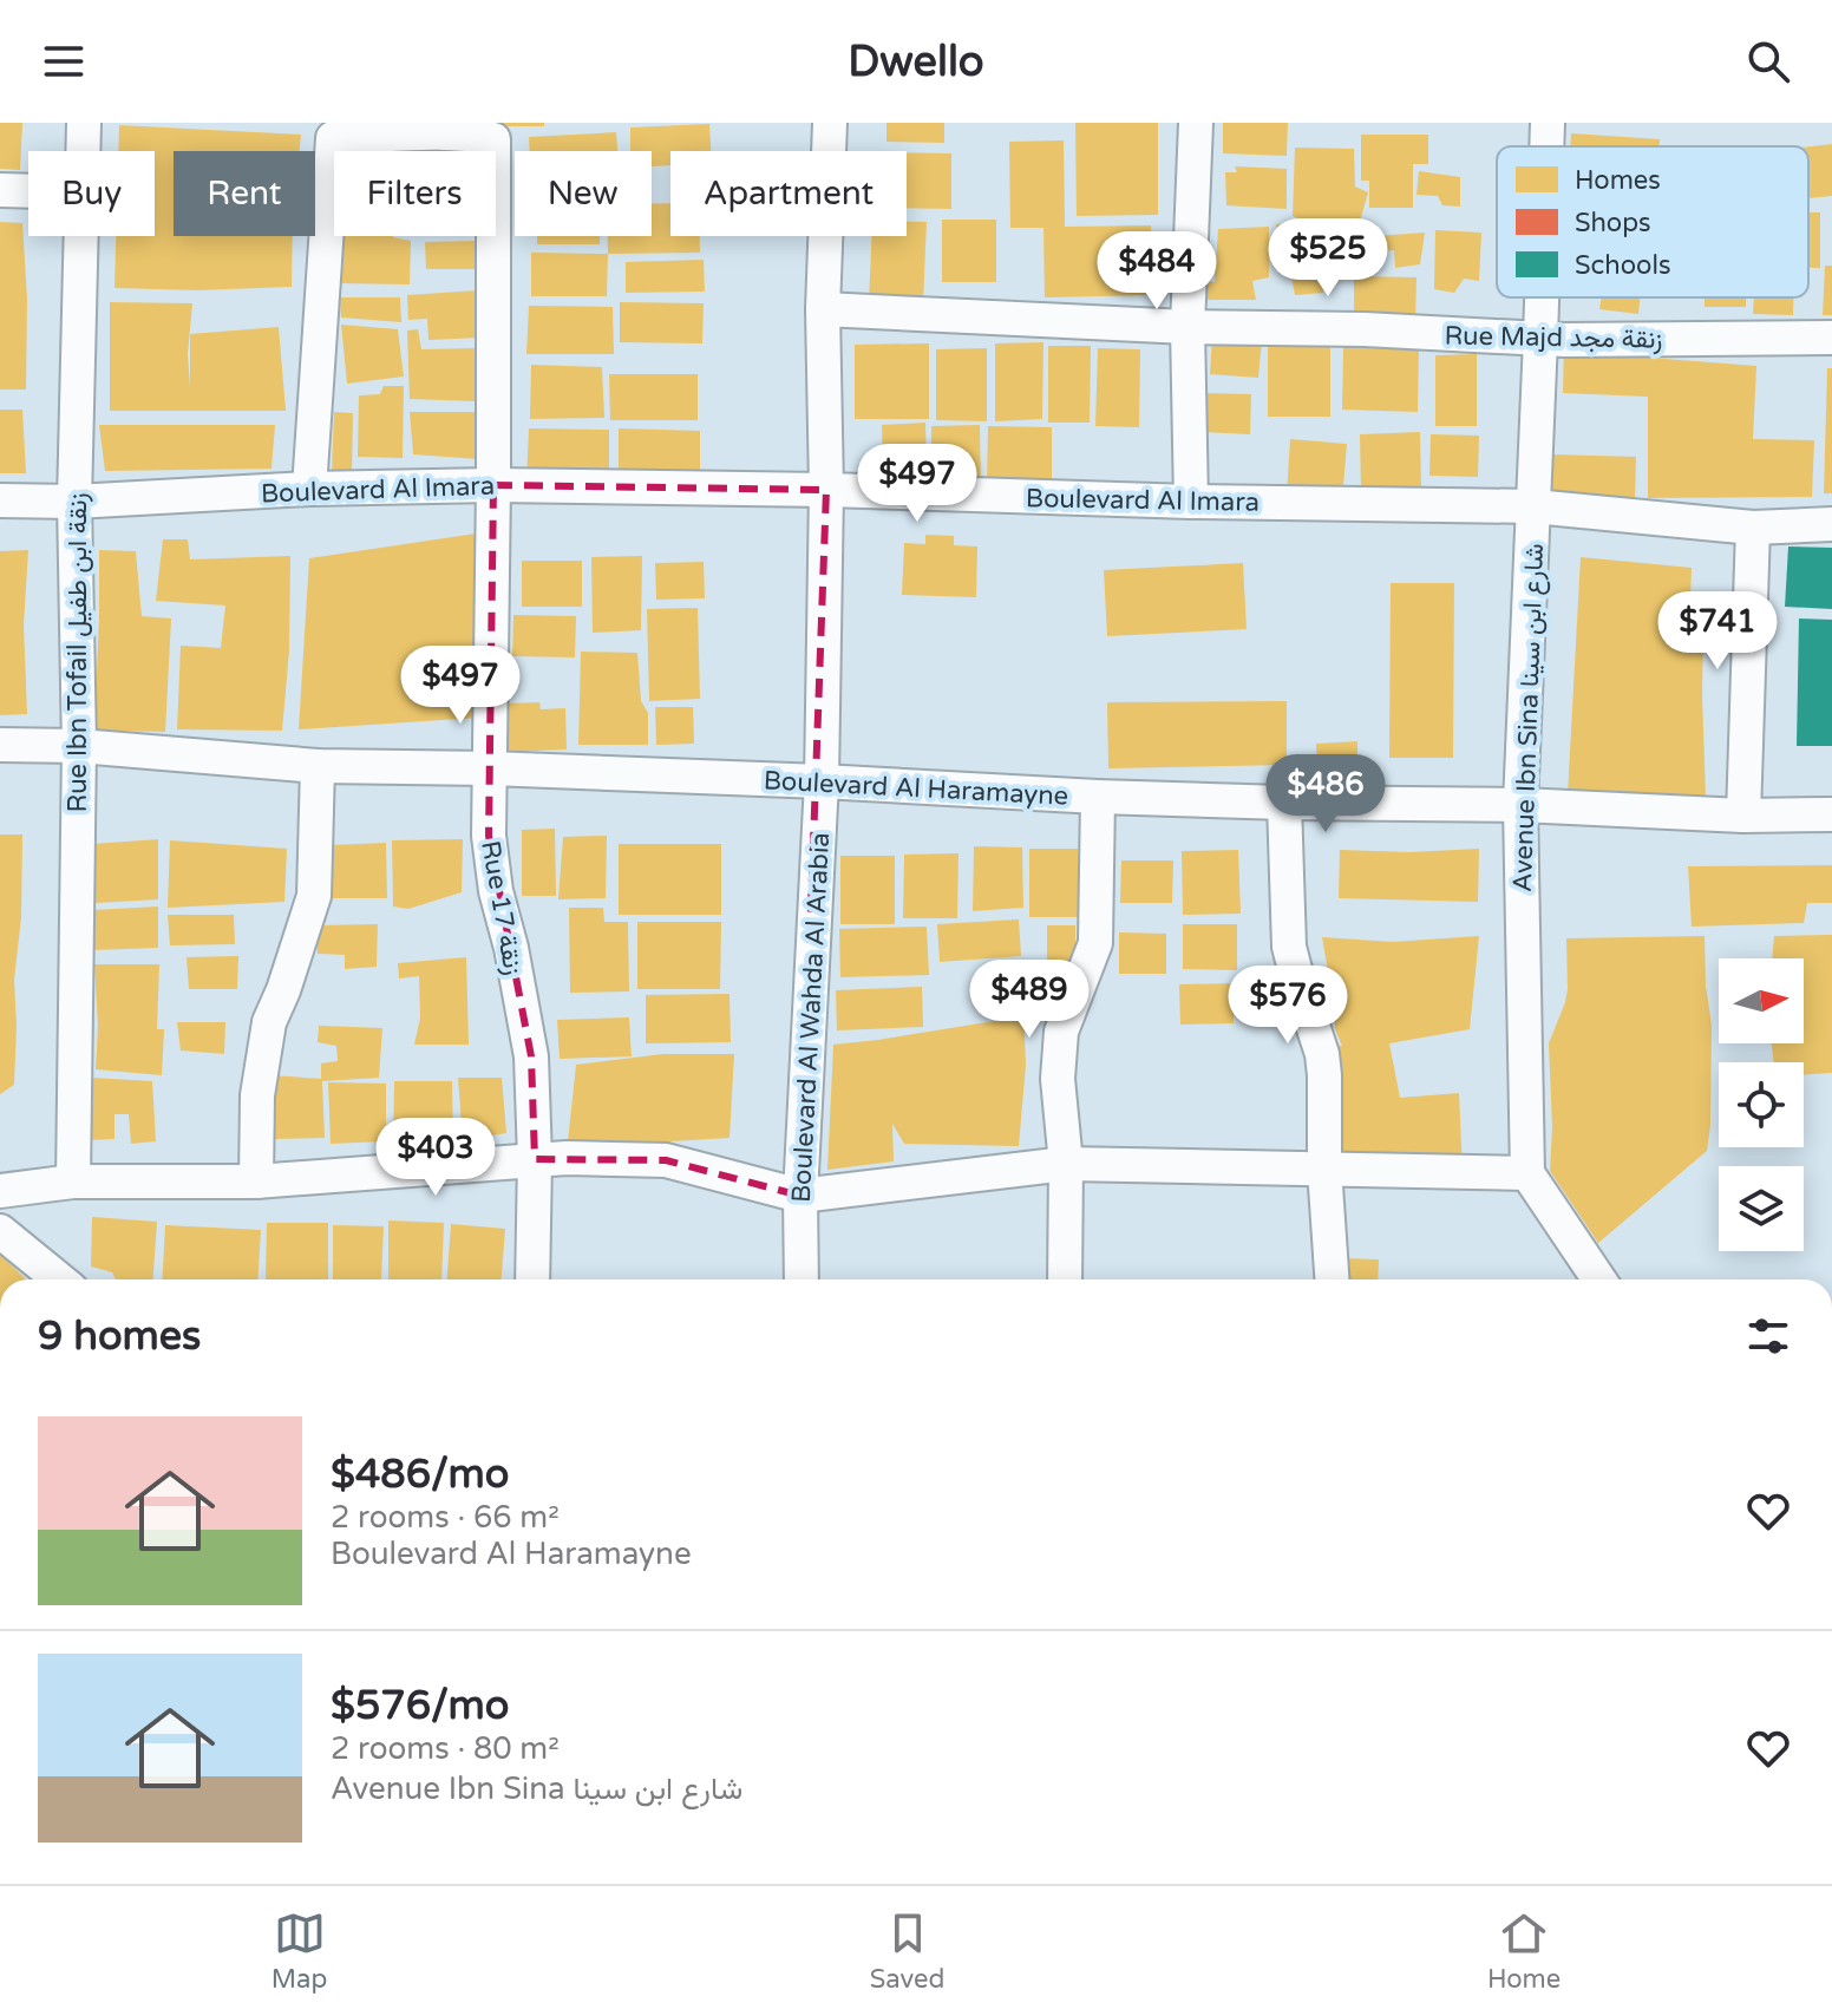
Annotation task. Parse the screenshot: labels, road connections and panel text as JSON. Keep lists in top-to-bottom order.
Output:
{
  "streets": {
    "street": [
      "Rue Majd زنقة مجد",
      "Boulevard Al Imara",
      "Rue Ibn Tofail زنقة ابن طفيل",
      "Avenue Ibn Sina شارع ابن سينا",
      "Boulevard Al Haramayne",
      "Rue 17 زنقة",
      "Boulevard Al Wahda Al Arabia"
    ]
  },
  "crossings": [
    ["Rue Majd زنقة مجد", "Avenue Ibn Sina شارع ابن سينا"],
    ["Rue Majd زنقة مجد", "Boulevard Al Wahda Al Arabia"],
    ["Boulevard Al Imara", "Rue Ibn Tofail زنقة ابن طفيل"],
    ["Boulevard Al Imara", "Avenue Ibn Sina شارع ابن سينا"],
    ["Boulevard Al Imara", "Rue 17 زنقة"],
    ["Boulevard Al Imara", "Boulevard Al Wahda Al Arabia"],
    ["Rue Ibn Tofail زنقة ابن طفيل", "Boulevard Al Haramayne"],
    ["Avenue Ibn Sina شارع ابن سينا", "Boulevard Al Haramayne"],
    ["Boulevard Al Haramayne", "Rue 17 زنقة"],
    ["Boulevard Al Haramayne", "Boulevard Al Wahda Al Arabia"]
  ],
  "legend": ["Homes", "Shops", "Schools"],
  "north": "right",
  "page": {
    "header": "Dwello",
    "chip": [
      "Buy",
      "Rent",
      "Filters",
      "New",
      "Apartment"
    ],
    "price": [
      "$525",
      "$484",
      "$497",
      "$741",
      "$497",
      "$486",
      "$489",
      "$576",
      "$403"
    ],
    "heading": "9 homes",
    "list": [
      {
        "name": "$486/mo",
        "note": "2 rooms · 66 m² · Boulevard Al Haramayne"
      },
      {
        "name": "$576/mo",
        "note": "2 rooms · 80 m² · Avenue Ibn Sina شارع ابن سينا"
      }
    ],
    "tabs": ["Map", "Saved", "Home"]
  }
}
